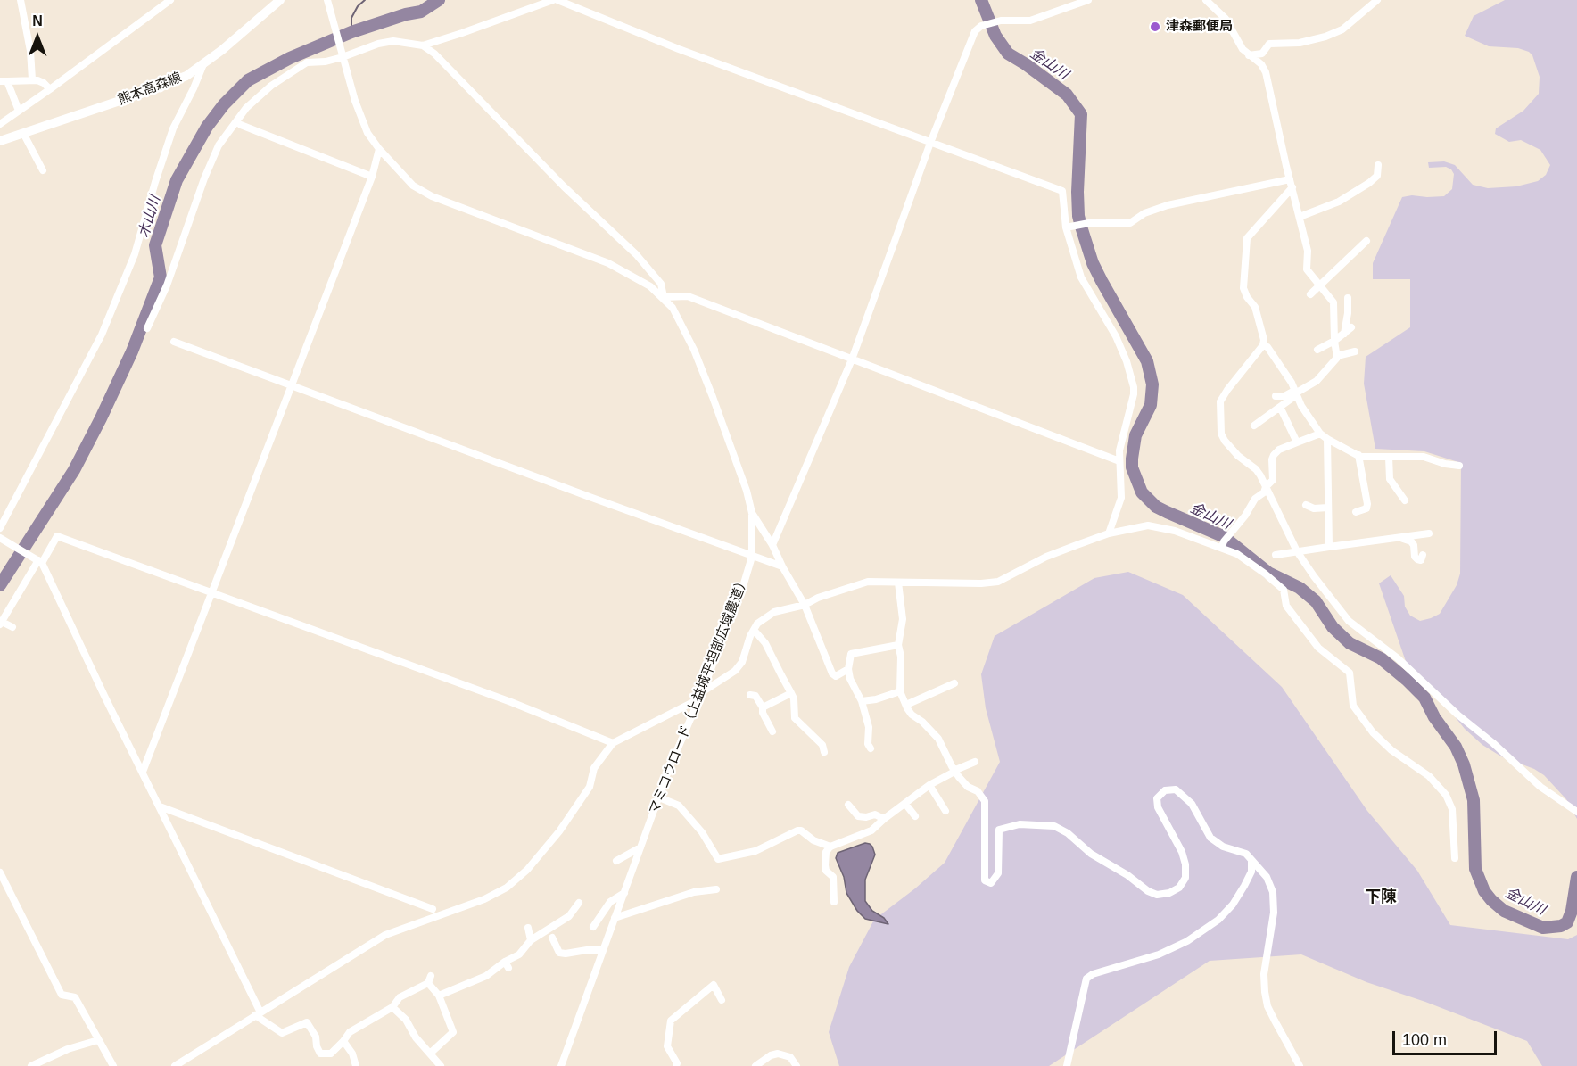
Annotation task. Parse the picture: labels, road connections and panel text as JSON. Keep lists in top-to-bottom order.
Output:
{
  "streets": {
    "main road": ["熊本高森線"],
    "street": ["マミコウロード（上益城平坦部広域農道）"]
  },
  "districts": ["下陳"],
  "water": ["金山川", "木山川"],
  "places": ["津森郵便局"],
  "scale_bar": "100 m",
  "north": "top"
}
